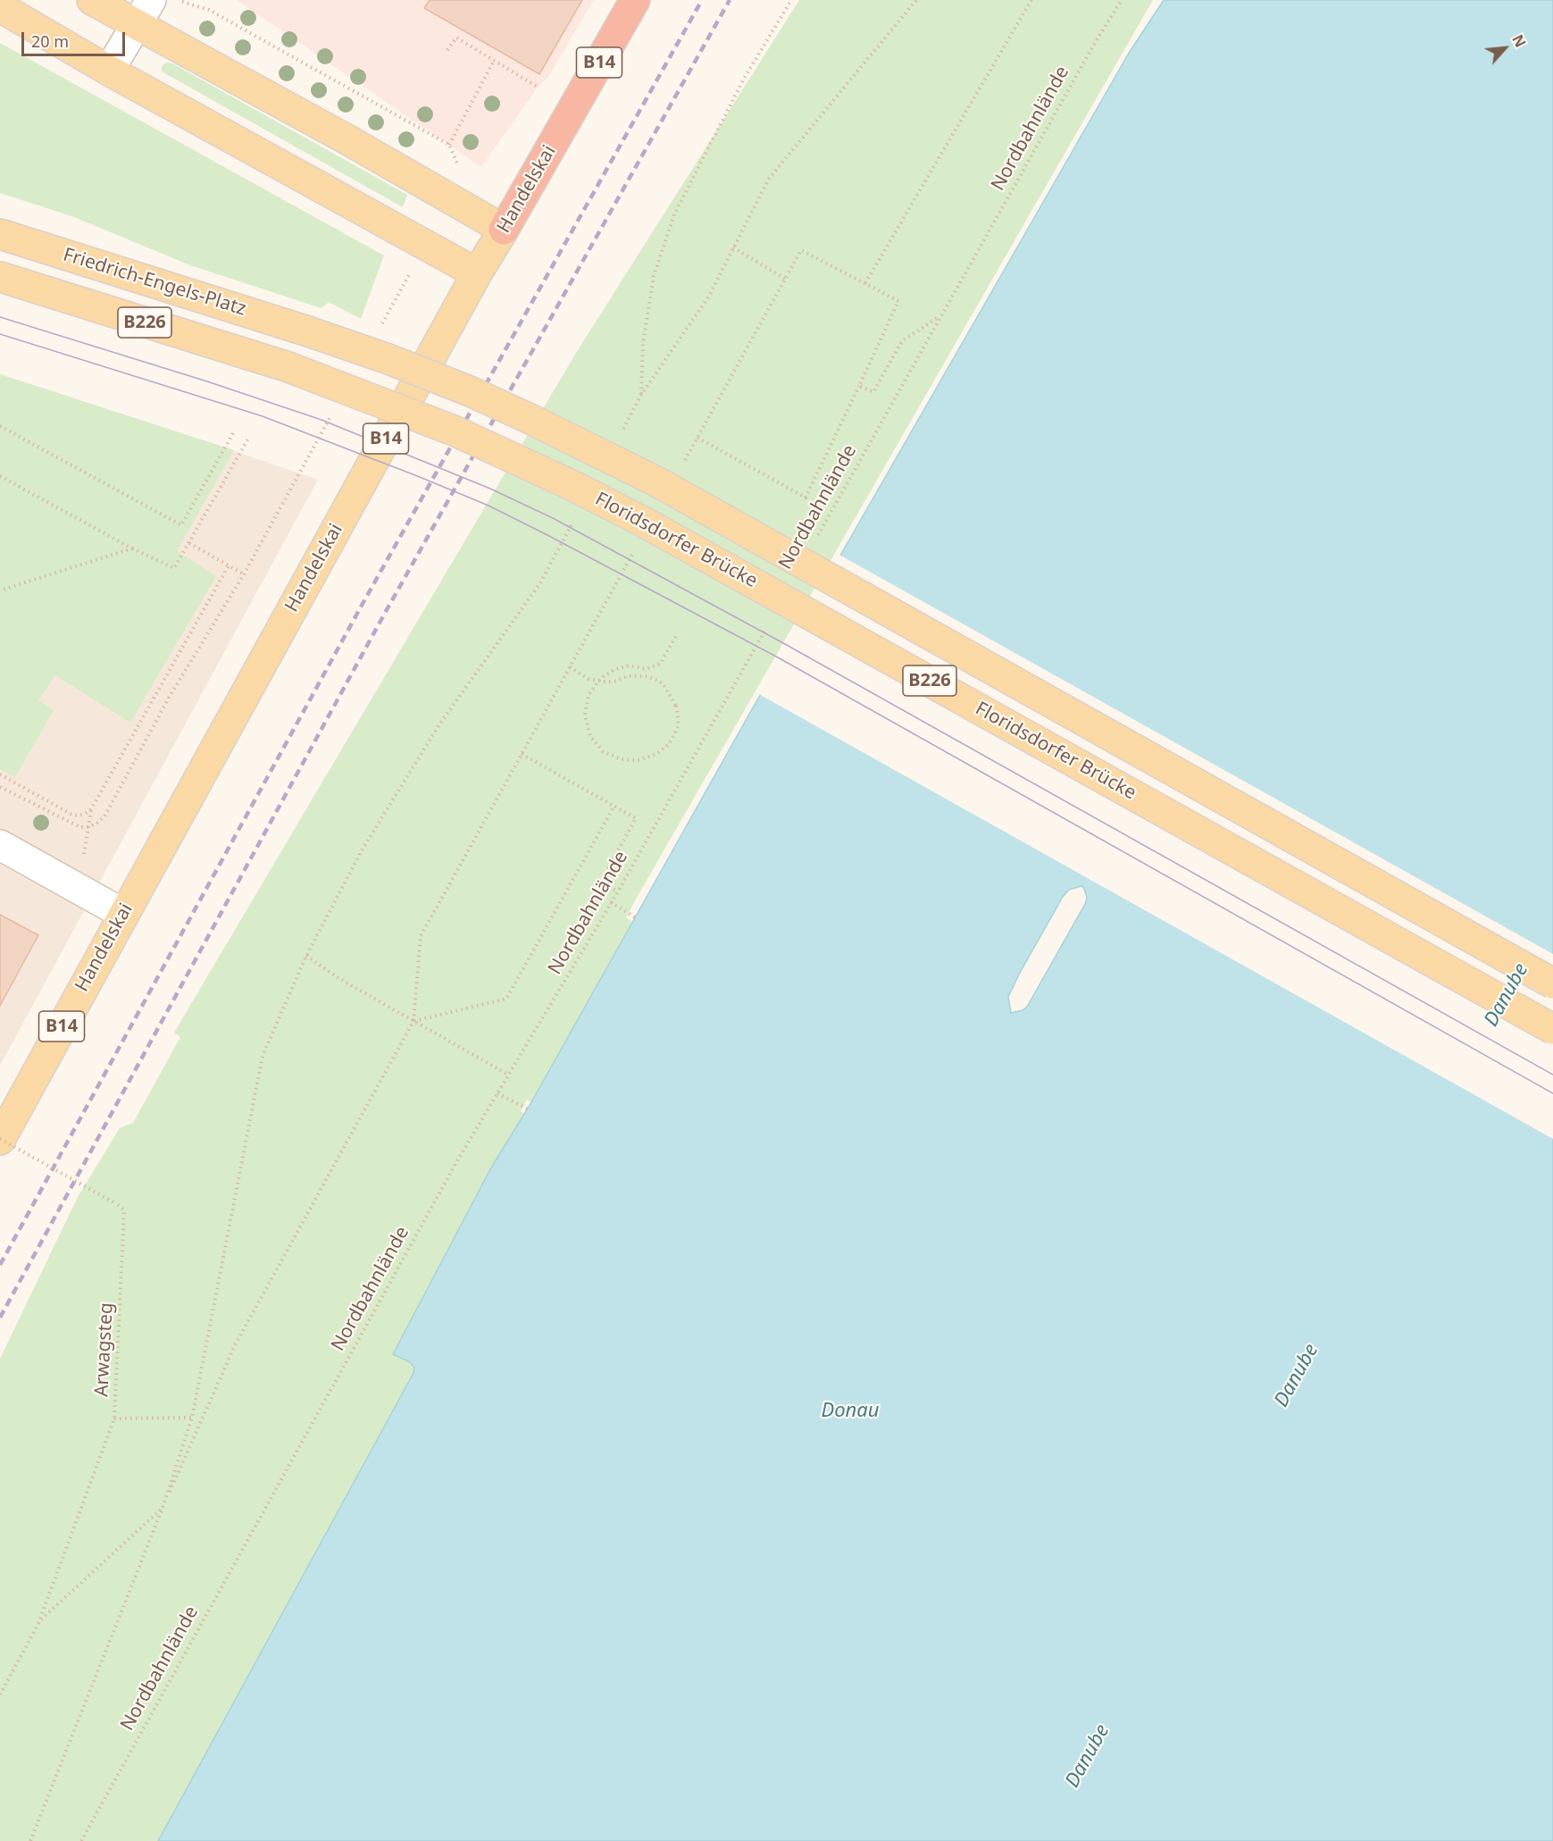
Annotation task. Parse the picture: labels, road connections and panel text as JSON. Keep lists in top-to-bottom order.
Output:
{
  "streets": {
    "highway": ["B14", "Handelskai"],
    "main road": ["Friedrich-Engels-Platz", "B226", "Floridsdorfer Brücke"],
    "path": ["Nordbahnlände", "Arwagsteg"]
  },
  "crossings": [
    ["Handelskai", "Arwagsteg"]
  ],
  "water": ["Danube", "Donau"],
  "scale_bar": "20 m",
  "north": "top right"
}
